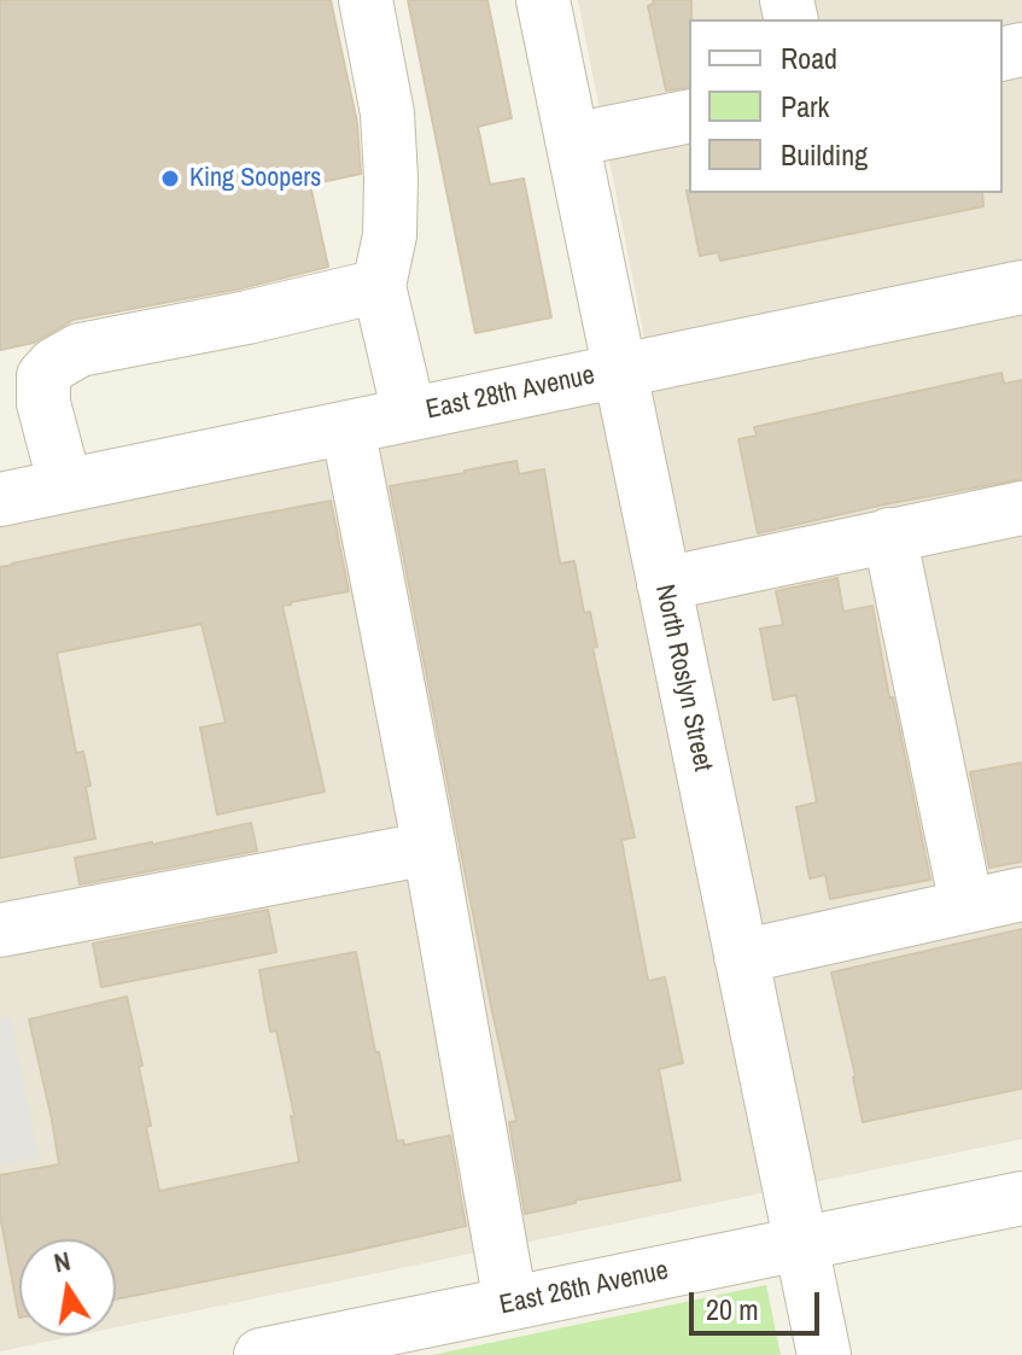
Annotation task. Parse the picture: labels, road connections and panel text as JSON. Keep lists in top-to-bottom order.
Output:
{
  "streets": {
    "street": ["East 28th Avenue", "North Roslyn Street", "East 26th Avenue"]
  },
  "crossings": [
    ["East 28th Avenue", "North Roslyn Street"],
    ["North Roslyn Street", "East 26th Avenue"]
  ],
  "places": ["King Soopers"],
  "legend": ["Road", "Park", "Building"],
  "scale_bar": "20 m",
  "north": "top"
}
